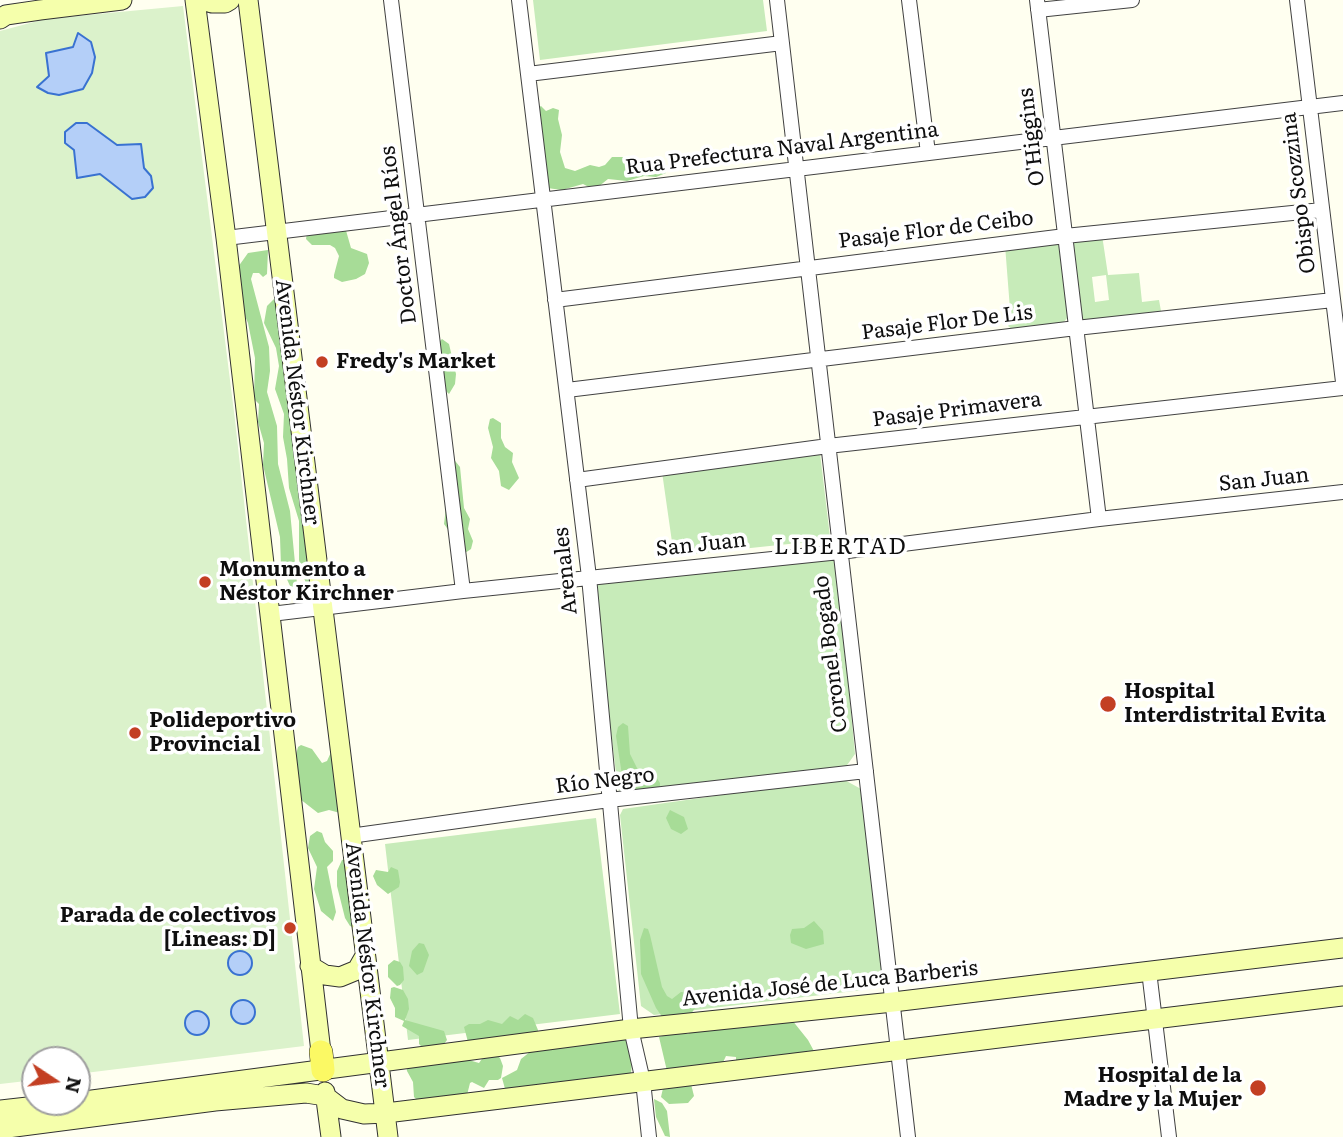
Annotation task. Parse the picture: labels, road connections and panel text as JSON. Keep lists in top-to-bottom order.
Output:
{
  "streets": {
    "main road": ["Avenida Néstor Kirchner", "Avenida José de Luca Barberis"],
    "street": [
      "O'Higgins",
      "Rua Prefectura Naval Argentina",
      "Obispo Scozzina",
      "Pasaje Flor de Ceibo",
      "Doctor Ángel Ríos",
      "Pasaje Flor De Lis",
      "Pasaje Primavera",
      "San Juan",
      "Arenales",
      "Coronel Bogado",
      "Río Negro"
    ]
  },
  "crossings": [
    ["O'Higgins", "Rua Prefectura Naval Argentina"],
    ["O'Higgins", "Pasaje Flor de Ceibo"],
    ["O'Higgins", "Pasaje Flor De Lis"],
    ["O'Higgins", "Pasaje Primavera"],
    ["O'Higgins", "San Juan"],
    ["Rua Prefectura Naval Argentina", "Obispo Scozzina"],
    ["Rua Prefectura Naval Argentina", "Doctor Ángel Ríos"],
    ["Rua Prefectura Naval Argentina", "Avenida Néstor Kirchner"],
    ["Rua Prefectura Naval Argentina", "Arenales"],
    ["Rua Prefectura Naval Argentina", "Coronel Bogado"],
    ["Obispo Scozzina", "Pasaje Flor de Ceibo"],
    ["Obispo Scozzina", "Pasaje Flor De Lis"],
    ["Pasaje Flor de Ceibo", "Arenales"],
    ["Pasaje Flor de Ceibo", "Coronel Bogado"],
    ["Doctor Ángel Ríos", "San Juan"],
    ["Pasaje Flor De Lis", "Arenales"],
    ["Pasaje Flor De Lis", "Coronel Bogado"],
    ["Avenida Néstor Kirchner", "San Juan"],
    ["Avenida Néstor Kirchner", "Río Negro"],
    ["Avenida Néstor Kirchner", "Avenida José de Luca Barberis"],
    ["Pasaje Primavera", "Arenales"],
    ["Pasaje Primavera", "Coronel Bogado"],
    ["San Juan", "Arenales"],
    ["San Juan", "Coronel Bogado"],
    ["Arenales", "Río Negro"],
    ["Arenales", "Avenida José de Luca Barberis"],
    ["Coronel Bogado", "Río Negro"],
    ["Coronel Bogado", "Avenida José de Luca Barberis"]
  ],
  "districts": ["LIBERTAD"],
  "places": [
    "Fredy's Market",
    "Monumento a Néstor Kirchner",
    "Hospital Interdistrital Evita",
    "Polideportivo Provincial",
    "Parada de colectivos [Lineas: D]",
    "Hospital de la Madre y la Mujer"
  ],
  "north": "right"
}
